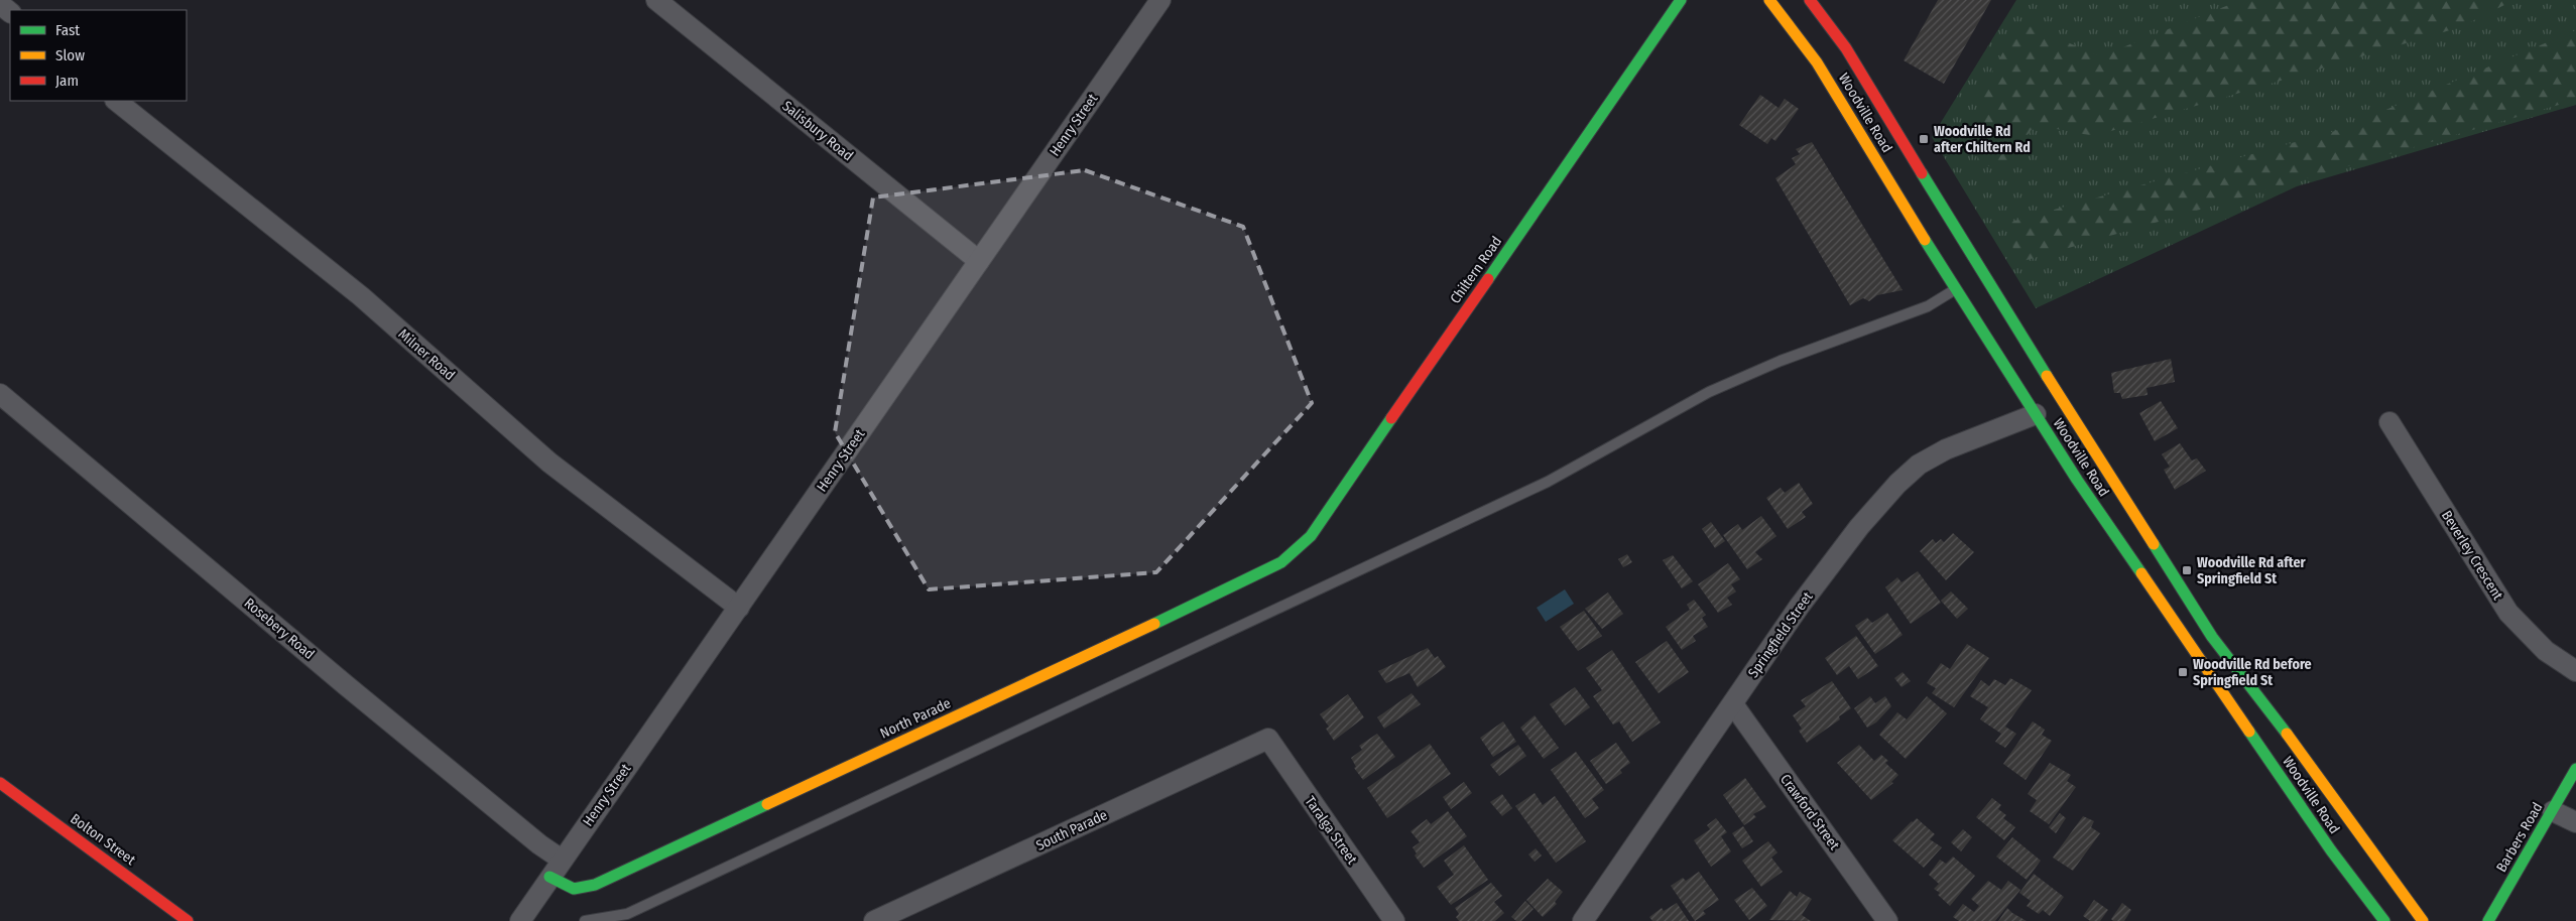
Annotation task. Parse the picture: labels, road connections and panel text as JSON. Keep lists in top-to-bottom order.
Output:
{
  "streets": {
    "main road": [
      "Woodville Road",
      "Chiltern Road",
      "North Parade",
      "Barbers Road",
      "Bolton Street"
    ],
    "street": [
      "Henry Street",
      "Salisbury Road",
      "Milner Road",
      "Beverley Crescent",
      "Rosebery Road",
      "Springfield Street",
      "Crawford Street",
      "South Parade",
      "Taralga Street"
    ]
  },
  "crossings": [
    ["Woodville Road", "Springfield Street"],
    ["Henry Street", "Salisbury Road"],
    ["Henry Street", "Milner Road"],
    ["Henry Street", "Rosebery Road"],
    ["Henry Street", "North Parade"],
    ["Chiltern Road", "North Parade"],
    ["Springfield Street", "Crawford Street"],
    ["South Parade", "Taralga Street"]
  ],
  "places": {
    "transit": ["Woodville Rd after Chiltern Rd", "Woodville Rd after Springfield St", "Woodville Rd before Springfield St"]
  },
  "legend": ["Fast", "Slow", "Jam"]
}
